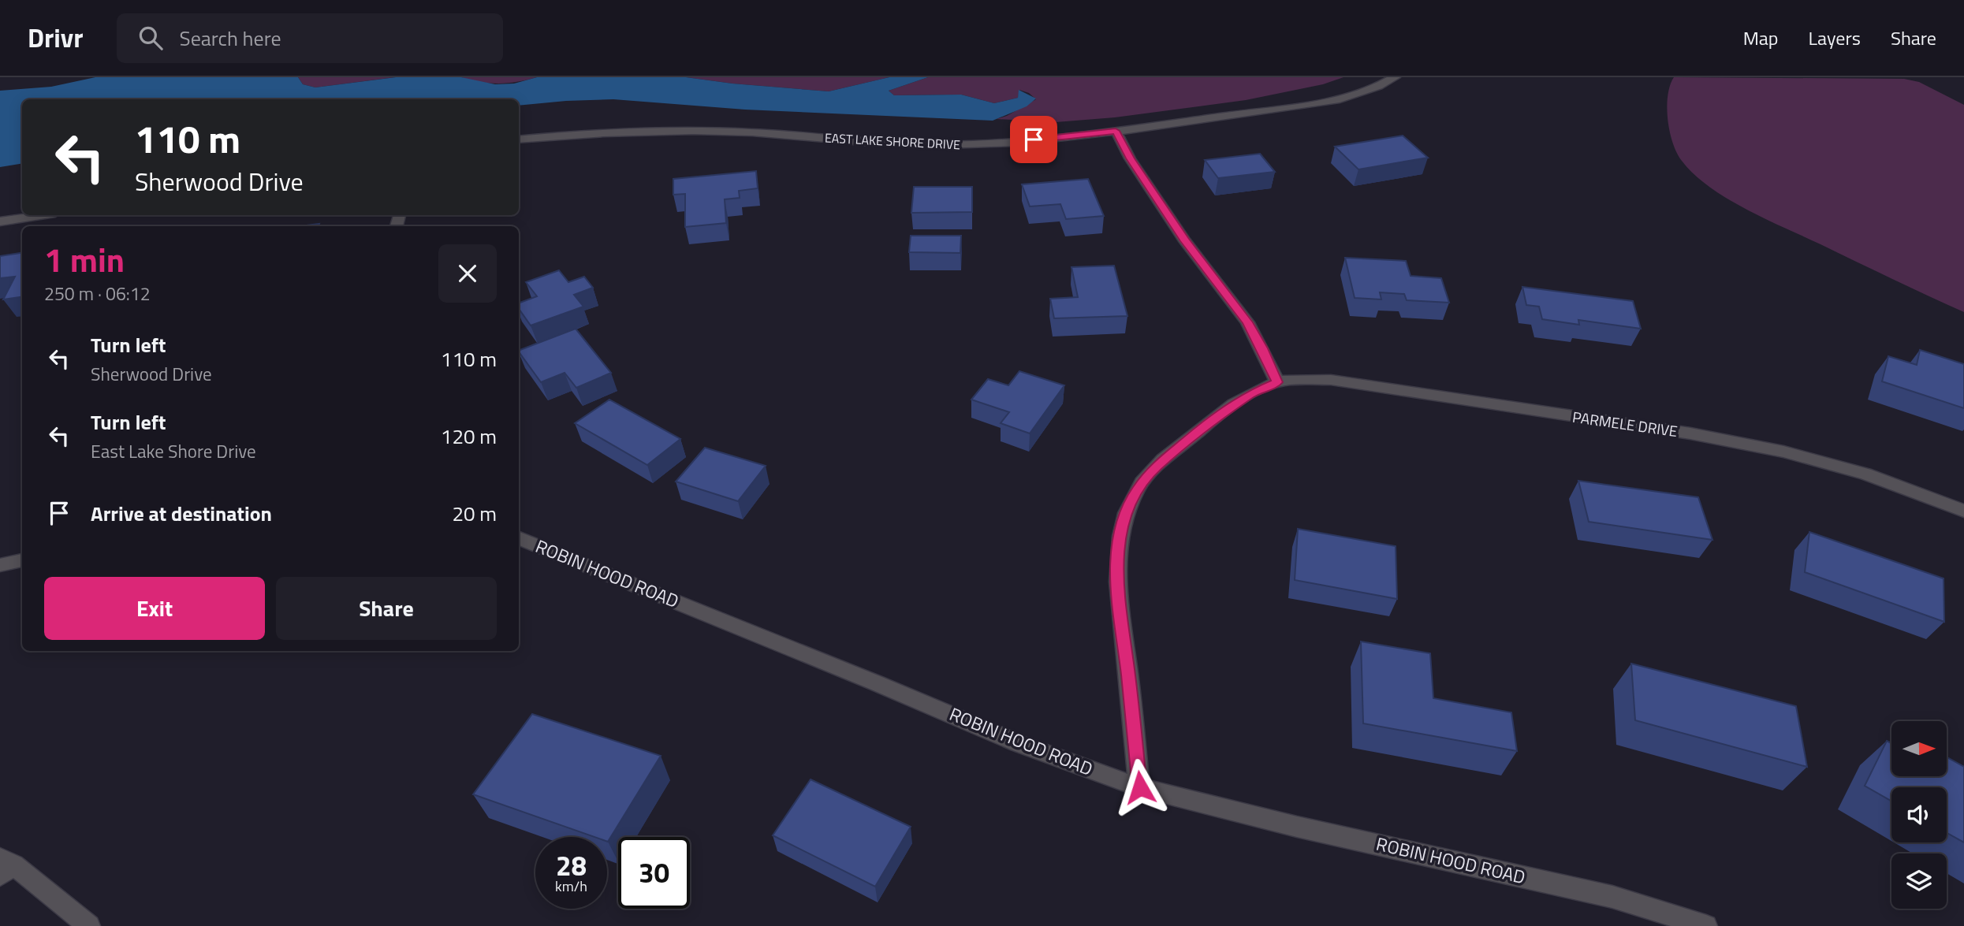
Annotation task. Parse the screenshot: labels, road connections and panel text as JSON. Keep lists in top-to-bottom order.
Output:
{
  "streets": {
    "street": ["EAST LAKE SHORE DRIVE", "PARMELE DRIVE", "ROBIN HOOD ROAD"]
  },
  "north": "right",
  "page": {
    "header": "Drivr",
    "search": "Search here",
    "nav": ["Map", "Layers", "Share"],
    "turn": ["110 m", "Sherwood Drive"],
    "heading": ["1 min", "250 m · 06:12"],
    "list": [
      {
        "name": "Turn left",
        "note": "Sherwood Drive",
        "value": "110 m"
      },
      {
        "name": "Turn left",
        "note": "East Lake Shore Drive",
        "value": "120 m"
      },
      {
        "name": "Arrive at destination",
        "value": "20 m"
      }
    ],
    "buttons": ["Exit", "Share"],
    "speed": "28 km/h",
    "limit": "30"
  }
}
